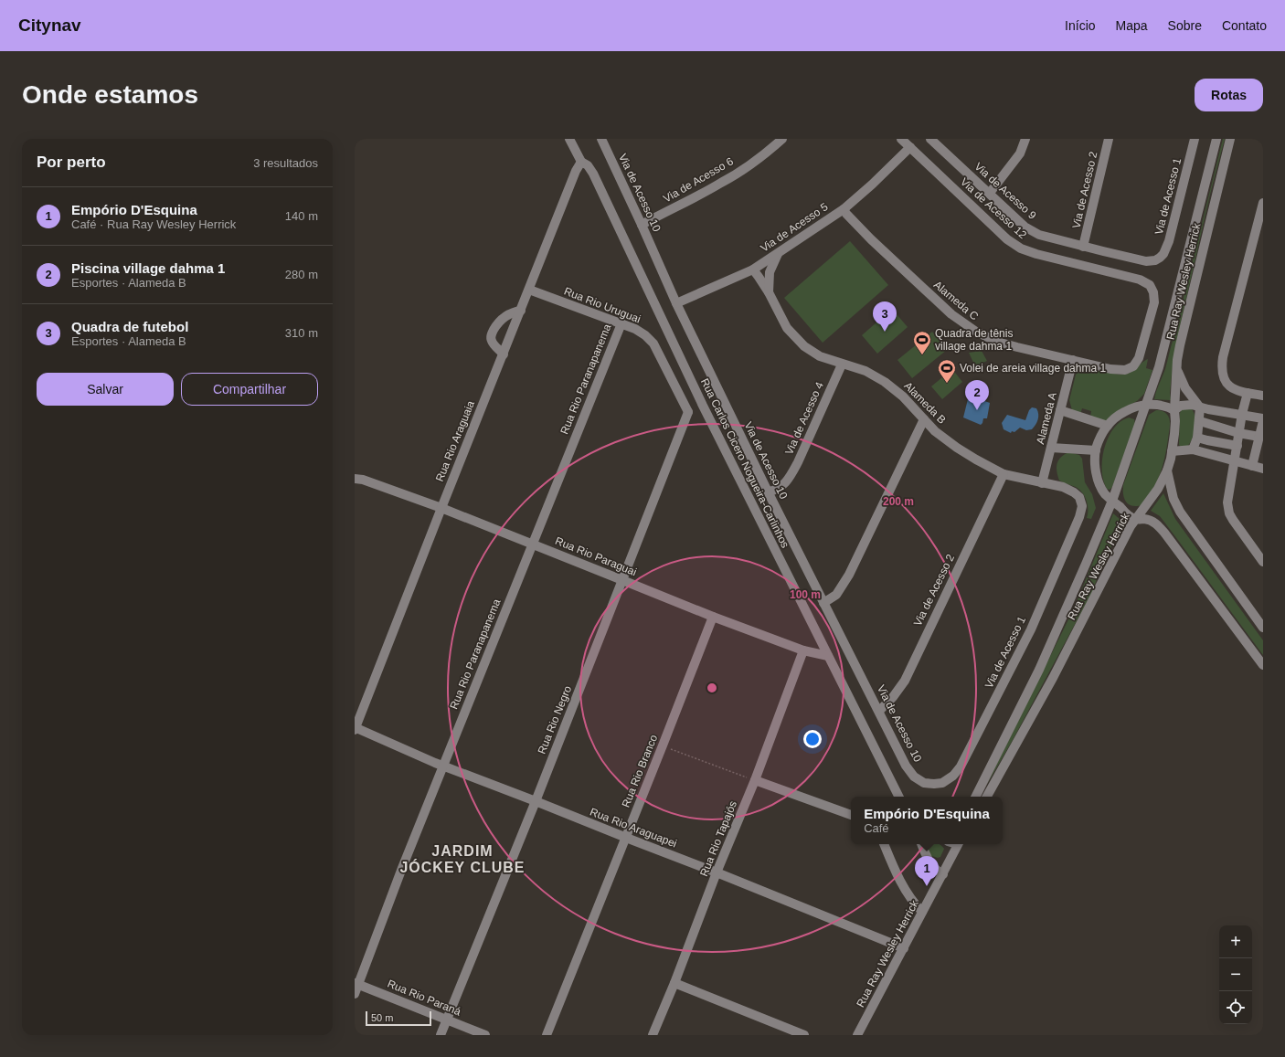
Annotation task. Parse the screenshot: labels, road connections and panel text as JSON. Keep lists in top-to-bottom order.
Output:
{
  "streets": {
    "street": [
      "Via de Acesso 6",
      "Via de Acesso 2",
      "Via de Acesso 9",
      "Via de Acesso 10",
      "Via de Acesso 1",
      "Via de Acesso 12",
      "Via de Acesso 5",
      "Rua Ray Wesley Herrick",
      "Alameda C",
      "Rua Rio Uruguai",
      "Rua Rio Paranapanema",
      "Alameda B",
      "Via de Acesso 4",
      "Alameda A",
      "Rua Rio Araguaia",
      "Rua Carlos Cicero Nogueira-Carlinhos",
      "Rua Rio Paraguai",
      "Rua Rio Negro",
      "Rua Rio Branco",
      "Rua Rio Araguapei",
      "Rua Rio Tapajós",
      "Rua Rio Paraná"
    ]
  },
  "crossings": [
    ["Via de Acesso 6", "Via de Acesso 10"],
    ["Via de Acesso 2", "Via de Acesso 9"],
    ["Via de Acesso 2", "Via de Acesso 10"],
    ["Via de Acesso 2", "Alameda B"],
    ["Via de Acesso 9", "Via de Acesso 1"],
    ["Via de Acesso 10", "Via de Acesso 1"],
    ["Via de Acesso 10", "Via de Acesso 5"],
    ["Via de Acesso 10", "Via de Acesso 4"],
    ["Via de Acesso 1", "Alameda B"],
    ["Via de Acesso 12", "Via de Acesso 5"],
    ["Via de Acesso 12", "Alameda C"],
    ["Via de Acesso 5", "Alameda C"],
    ["Via de Acesso 5", "Alameda B"],
    ["Rua Ray Wesley Herrick", "Rua Rio Araguapei"],
    ["Alameda C", "Alameda A"],
    ["Rua Rio Uruguai", "Rua Rio Paranapanema"],
    ["Rua Rio Uruguai", "Rua Rio Araguaia"],
    ["Rua Rio Uruguai", "Rua Rio Negro"],
    ["Rua Rio Paranapanema", "Rua Rio Paraguai"],
    ["Rua Rio Paranapanema", "Rua Rio Araguapei"],
    ["Rua Rio Paranapanema", "Rua Rio Paraná"],
    ["Alameda B", "Via de Acesso 4"],
    ["Alameda B", "Alameda A"],
    ["Rua Rio Araguaia", "Rua Carlos Cicero Nogueira-Carlinhos"],
    ["Rua Rio Araguaia", "Rua Rio Paraguai"],
    ["Rua Rio Araguaia", "Rua Rio Araguapei"],
    ["Rua Carlos Cicero Nogueira-Carlinhos", "Rua Rio Paraguai"],
    ["Rua Rio Paraguai", "Rua Rio Negro"],
    ["Rua Rio Paraguai", "Rua Rio Branco"],
    ["Rua Rio Paraguai", "Rua Rio Tapajós"],
    ["Rua Rio Negro", "Rua Rio Araguapei"],
    ["Rua Rio Negro", "Rua Rio Paraná"],
    ["Rua Rio Branco", "Rua Rio Araguapei"],
    ["Rua Rio Araguapei", "Rua Rio Tapajós"]
  ],
  "districts": ["JARDIM JÓCKEY CLUBE"],
  "places": {
    "sports": ["Quadra de tênis village dahma 1", "Volei de areia village dahma 1"]
  },
  "scale_bar": "50 m",
  "page": {
    "header": "Citynav",
    "nav": [
      "Início",
      "Mapa",
      "Sobre",
      "Contato"
    ],
    "buttons": [
      "Rotas",
      ["Salvar", "Compartilhar"]
    ],
    "title": "Onde estamos",
    "heading": ["Por perto", "3 resultados"],
    "list": [
      {
        "mark": "1",
        "name": "Empório D'Esquina",
        "note": "Café · Rua Ray Wesley Herrick",
        "value": "140 m"
      },
      {
        "mark": "2",
        "name": "Piscina village dahma 1",
        "note": "Esportes · Alameda B",
        "value": "280 m"
      },
      {
        "mark": "3",
        "name": "Quadra de futebol",
        "note": "Esportes · Alameda B",
        "value": "310 m"
      }
    ],
    "pins": ["3", "2", "1"],
    "popup": ["Empório D'Esquina", "Café"],
    "map_buttons": ["+", "−"],
    "scale": "50 m"
  },
  "rings": ["200 m", "100 m"]
}
